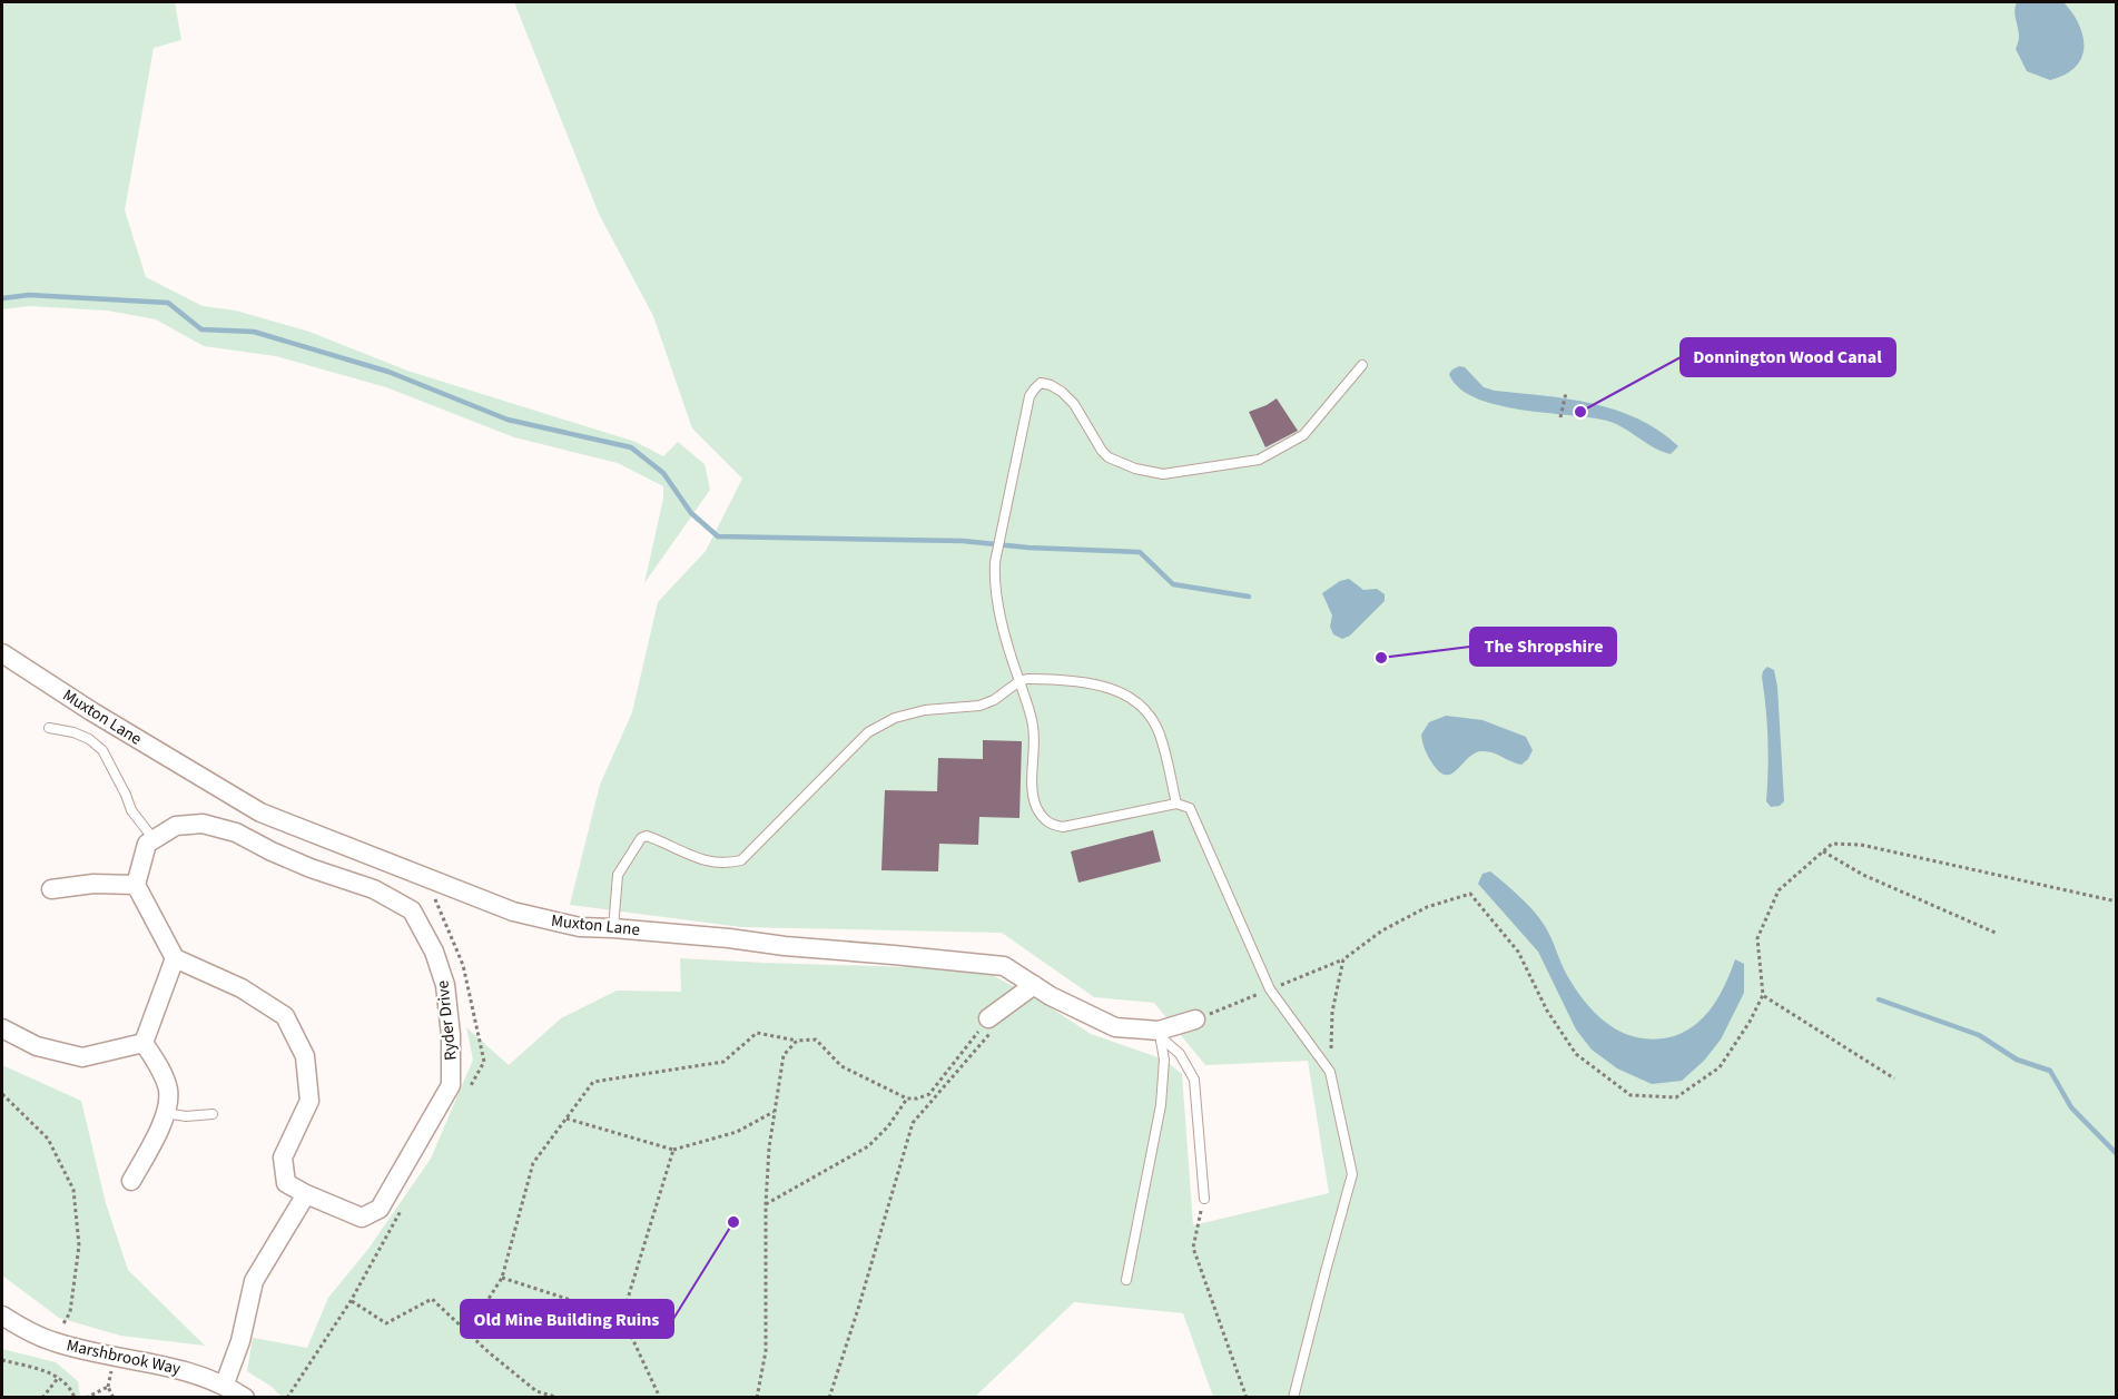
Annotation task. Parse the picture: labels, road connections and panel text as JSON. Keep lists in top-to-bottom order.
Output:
{
  "streets": {
    "street": ["Muxton Lane", "Ryder Drive", "Marshbrook Way"]
  },
  "places": ["Donnington Wood Canal", "The Shropshire", "Old Mine Building Ruins"]
}
